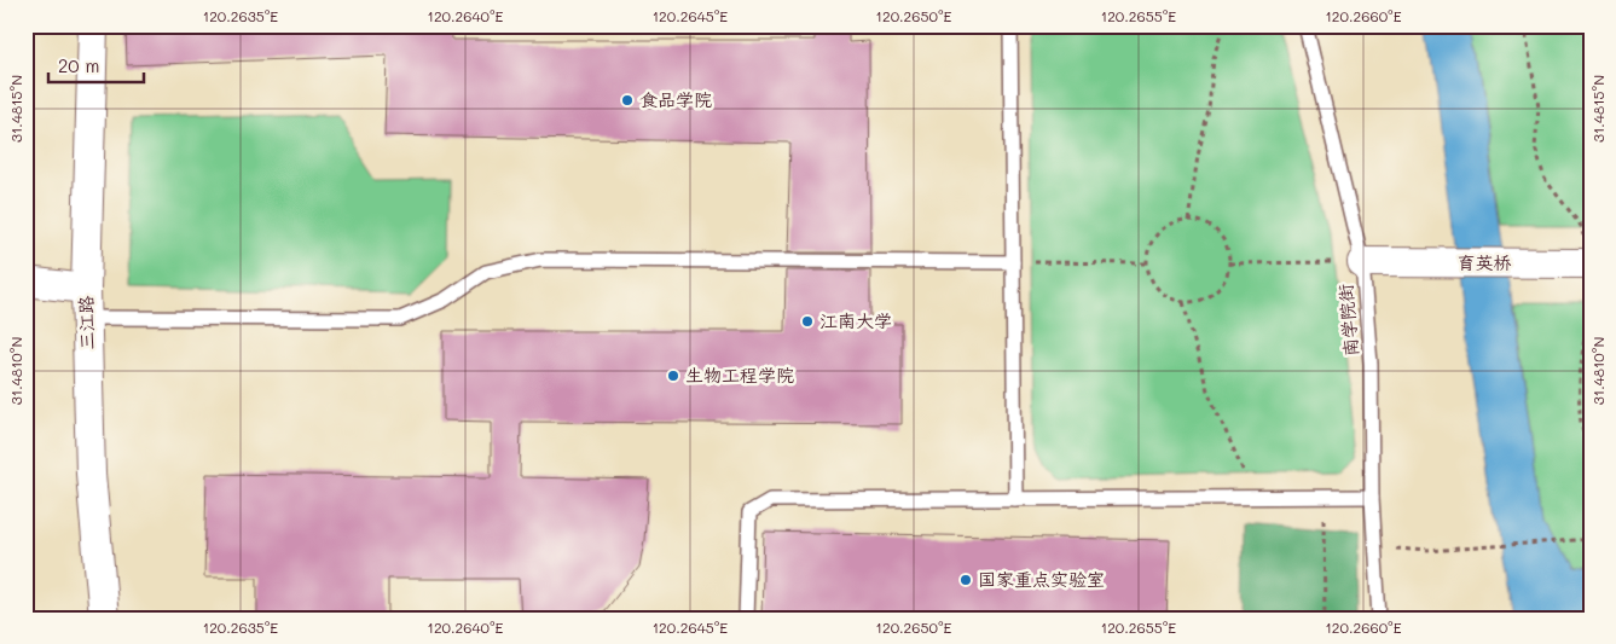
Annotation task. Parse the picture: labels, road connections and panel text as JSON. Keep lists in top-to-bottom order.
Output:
{
  "streets": {
    "street": ["育英桥", "三江路"],
    "lane": ["南学院街"]
  },
  "crossings": [
    ["育英桥", "南学院街"]
  ],
  "places": [
    "食品学院",
    "江南大学",
    "生物工程学院",
    "国家重点实验室"
  ],
  "scale_bar": "20 m",
  "coordinates": [
    "120.2635°E",
    "120.2640°E",
    "120.2645°E",
    "120.2650°E",
    "120.2655°E",
    "120.2660°E",
    "31.4815°N",
    "31.4810°N"
  ]
}
